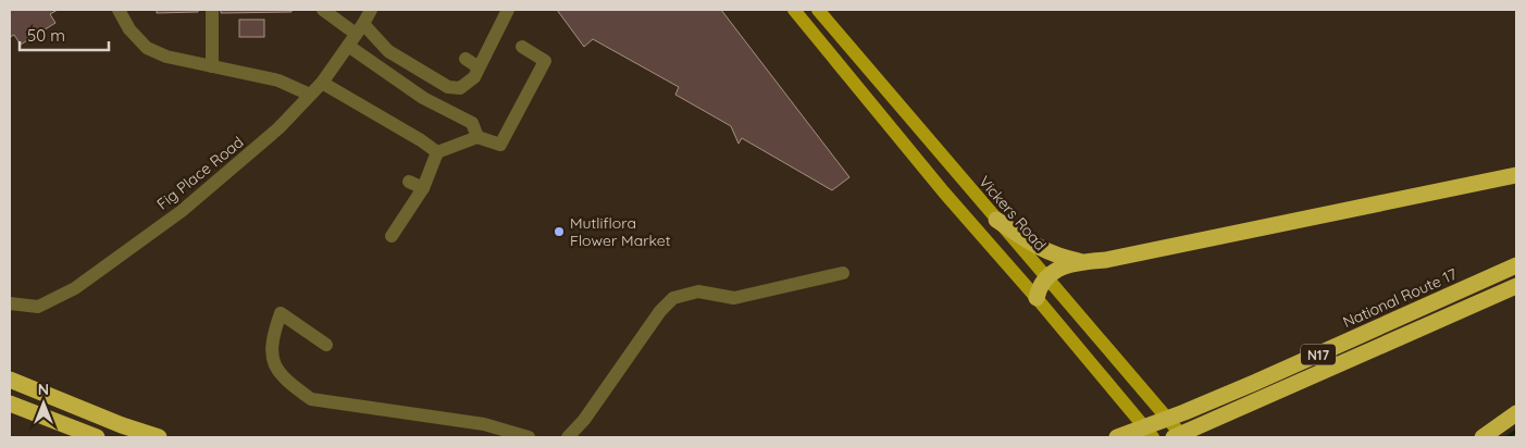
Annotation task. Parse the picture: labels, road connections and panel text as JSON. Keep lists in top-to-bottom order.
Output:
{
  "streets": {
    "highway": ["National Route 17", "N17"],
    "main road": ["Vickers Road"],
    "lane": ["Fig Place Road"]
  },
  "places": ["Mutliflora Flower Market"],
  "scale_bar": "50 m",
  "north": "top"
}
